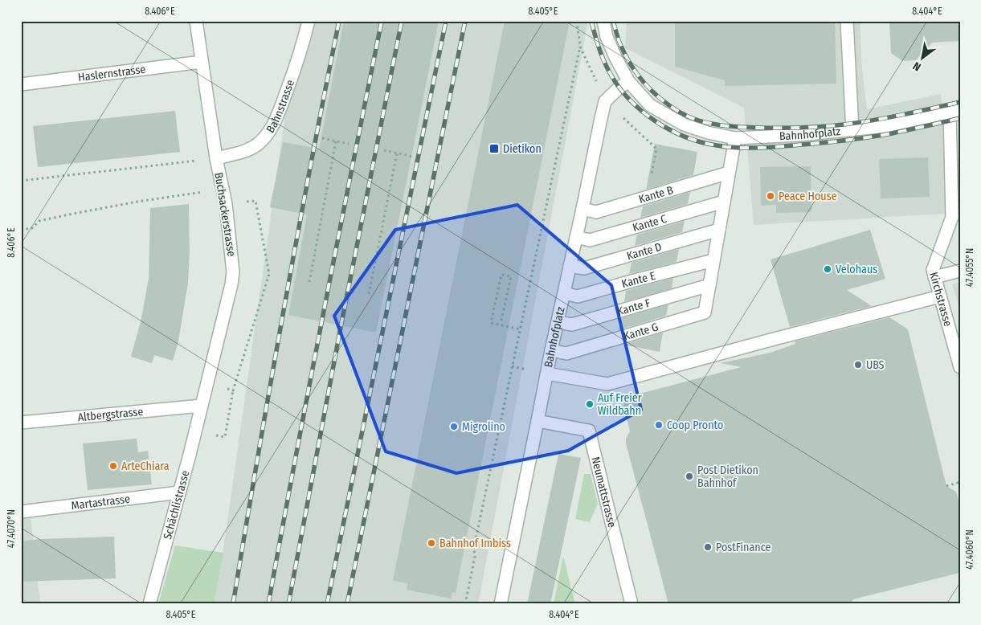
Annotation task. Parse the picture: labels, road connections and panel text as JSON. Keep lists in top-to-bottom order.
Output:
{
  "streets": {
    "street": [
      "Haslernstrasse",
      "Bahnstrasse",
      "Bahnhofplatz",
      "Kante B",
      "Buchsackerstrasse",
      "Kante C",
      "Kante D",
      "Kante E",
      "Kirchstrasse",
      "Kante F",
      "Kante G",
      "Altbergstrasse",
      "Neumattstrasse",
      "Martastrasse",
      "Schächlistrasse"
    ]
  },
  "crossings": [
    ["Haslernstrasse", "Buchsackerstrasse"],
    ["Bahnstrasse", "Buchsackerstrasse"],
    ["Bahnhofplatz", "Kante B"],
    ["Bahnhofplatz", "Kante C"],
    ["Bahnhofplatz", "Kante D"],
    ["Bahnhofplatz", "Kante E"],
    ["Bahnhofplatz", "Kirchstrasse"],
    ["Bahnhofplatz", "Kante F"],
    ["Bahnhofplatz", "Kante G"],
    ["Bahnhofplatz", "Neumattstrasse"],
    ["Buchsackerstrasse", "Altbergstrasse"],
    ["Buchsackerstrasse", "Schächlistrasse"],
    ["Kante F", "Kante G"],
    ["Altbergstrasse", "Schächlistrasse"],
    ["Martastrasse", "Schächlistrasse"]
  ],
  "places": {
    "transit": ["Dietikon"],
    "other": [
      "Peace House",
      "Velohaus",
      "UBS",
      "Auf Freier Wildbahn",
      "Coop Pronto",
      "Migrolino",
      "ArteChiara",
      "Post Dietikon Bahnhof",
      "Bahnhof Imbiss",
      "PostFinance"
    ]
  },
  "north": "bottom left",
  "coordinates": [
    "8.406°E",
    "8.405°E",
    "8.404°E",
    "47.4055°N",
    "47.4070°N",
    "47.4060°N"
  ]
}
